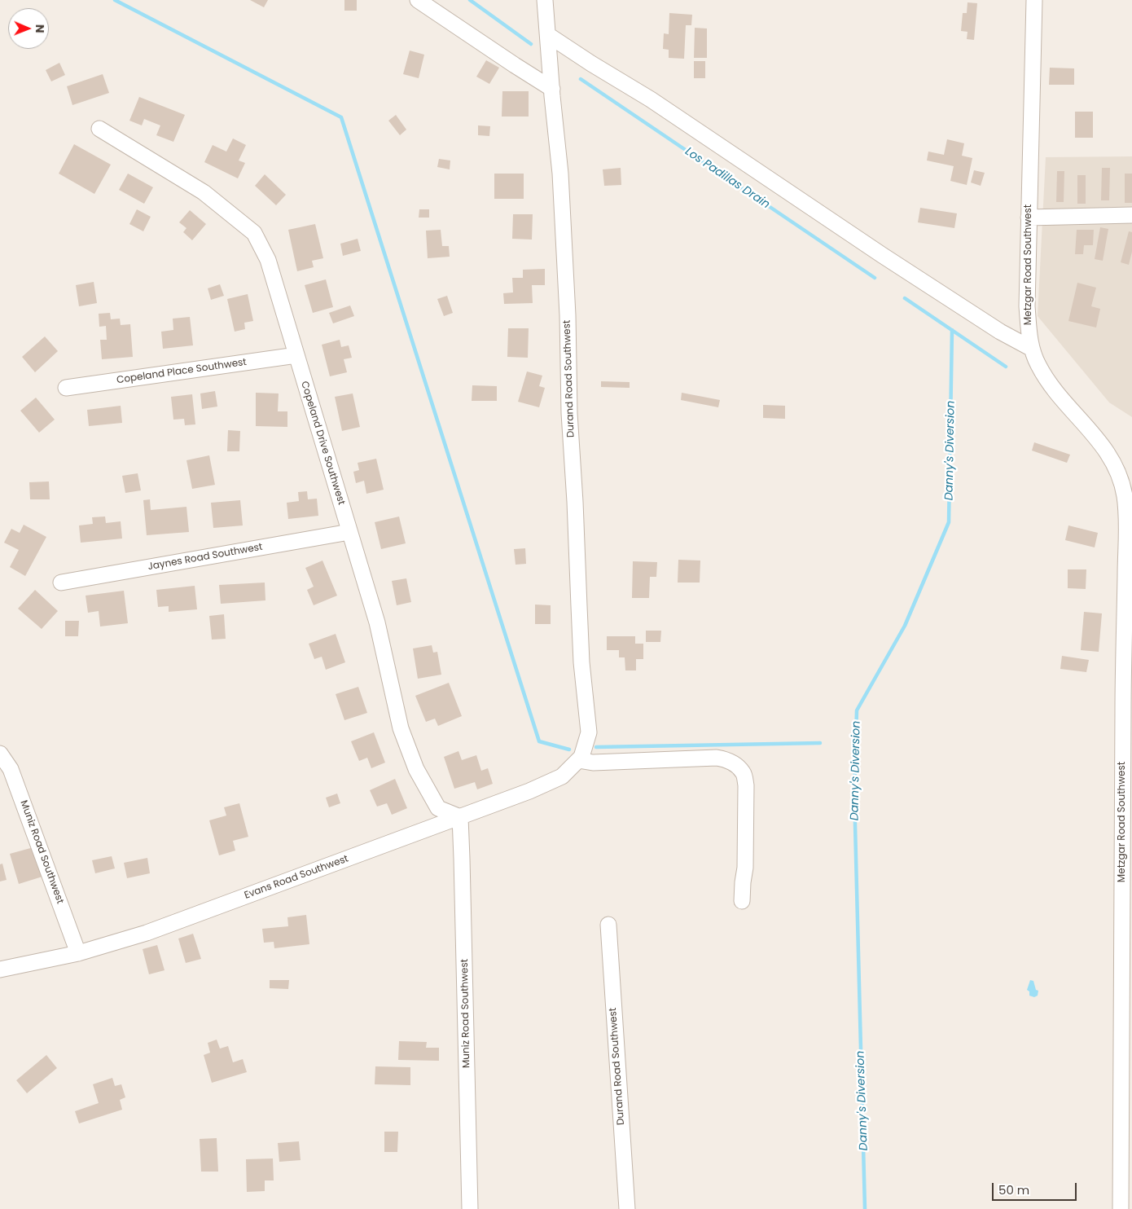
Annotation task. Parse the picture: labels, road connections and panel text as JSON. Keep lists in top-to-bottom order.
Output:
{
  "streets": {
    "street": [
      "Metzgar Road Southwest",
      "Copeland Place Southwest",
      "Durand Road Southwest",
      "Copeland Drive Southwest",
      "Jaynes Road Southwest",
      "Muniz Road Southwest",
      "Evans Road Southwest"
    ]
  },
  "crossings": [
    ["Copeland Place Southwest", "Copeland Drive Southwest"],
    ["Durand Road Southwest", "Evans Road Southwest"],
    ["Copeland Drive Southwest", "Jaynes Road Southwest"],
    ["Copeland Drive Southwest", "Muniz Road Southwest"],
    ["Copeland Drive Southwest", "Evans Road Southwest"],
    ["Muniz Road Southwest", "Evans Road Southwest"]
  ],
  "water": ["Los Padillas Drain", "Danny's Diversion"],
  "scale_bar": "50 m",
  "north": "right"
}
